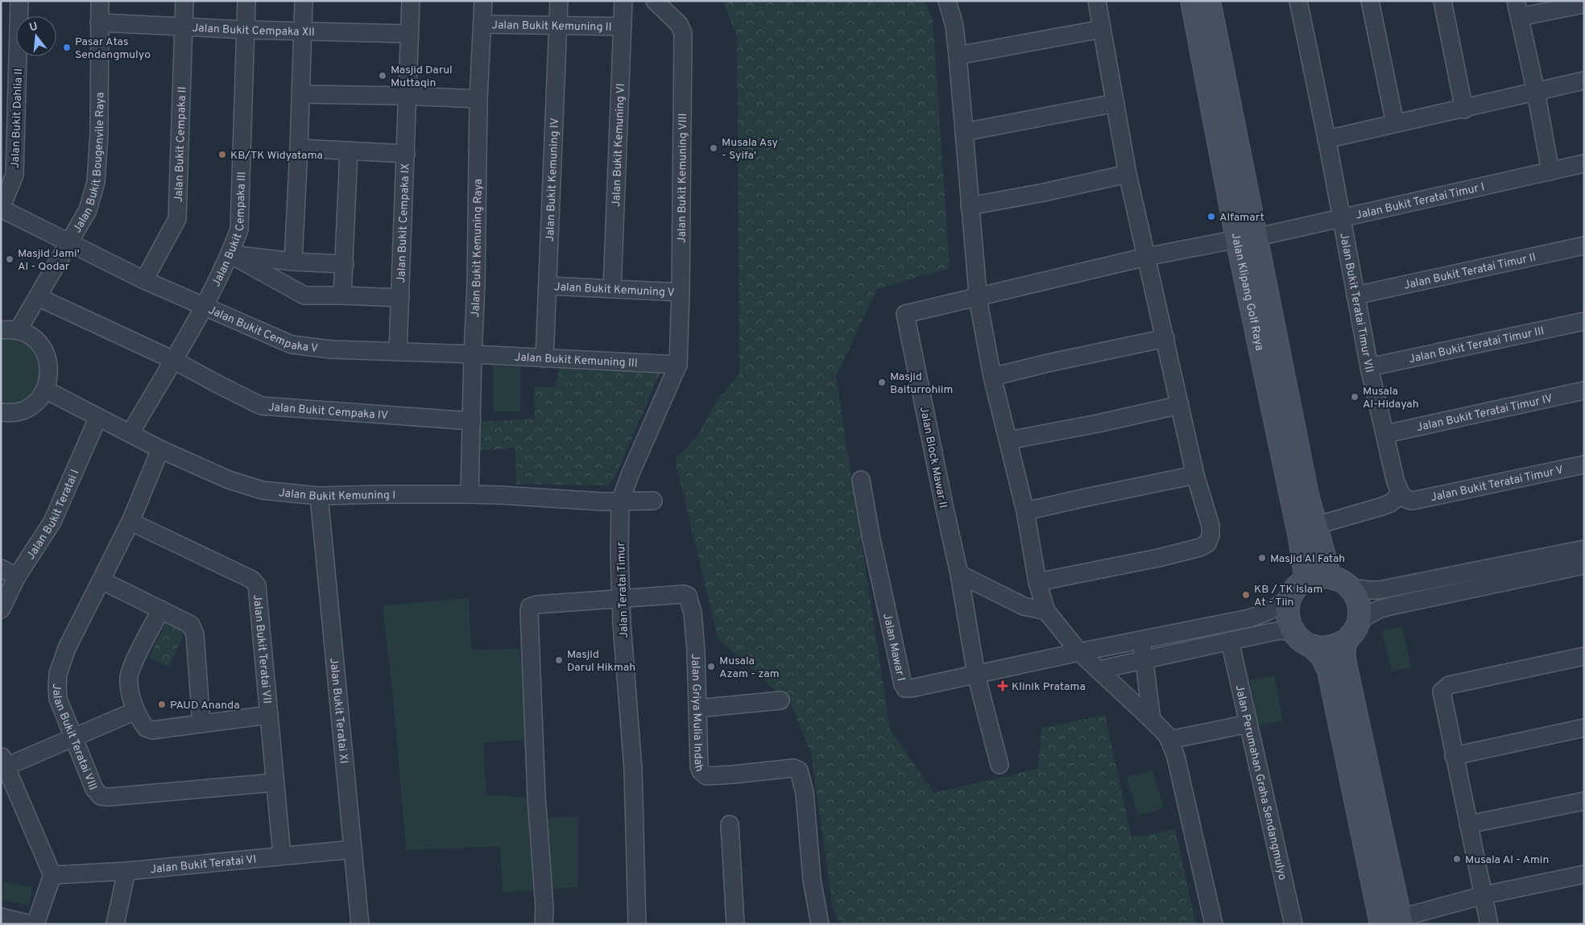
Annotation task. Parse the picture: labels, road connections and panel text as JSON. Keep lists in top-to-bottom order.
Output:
{
  "streets": {
    "main road": ["Jalan Klipang Golf Raya"],
    "street": [
      "Jalan Bukit Kemuning II",
      "Jalan Bukit Cempaka XII",
      "Jalan Bukit Dahlia II",
      "Jalan Bukit Cempaka II",
      "Jalan Bukit Kemuning VI",
      "Jalan Bukit Bougenvile Raya",
      "Jalan Bukit Kemuning VIII",
      "Jalan Bukit Kemuning IV",
      "Jalan Bukit Teratai Timur I",
      "Jalan Bukit Cempaka IX",
      "Jalan Bukit Cempaka III",
      "Jalan Bukit Kemuning Raya",
      "Jalan Bukit Teratai Timur II",
      "Jalan Bukit Kemuning V",
      "Jalan Bukit Teratai Timur VII",
      "Jalan Bukit Cempaka V",
      "Jalan Bukit Teratai Timur III",
      "Jalan Bukit Kemuning III",
      "Jalan Bukit Cempaka IV",
      "Jalan Bukit Teratai Timur IV",
      "Jalan Block Mawar II",
      "Jalan Bukit Teratai Timur V",
      "Jalan Bukit Kemuning I",
      "Jalan Bukit Teratai I",
      "Jalan Teratai Timur",
      "Jalan Mawar I",
      "Jalan Bukit Teratai VII",
      "Jalan Bukit Teratai XI",
      "Jalan Griya Mulia Indah",
      "Jalan Bukit Teratai VIII",
      "Jalan Perumahan Graha Sendangmulyo",
      "Jalan Bukit Teratai VI"
    ]
  },
  "crossings": [
    ["Jalan Bukit Kemuning II", "Jalan Bukit Kemuning VI"],
    ["Jalan Bukit Kemuning II", "Jalan Bukit Kemuning IV"],
    ["Jalan Bukit Kemuning II", "Jalan Bukit Kemuning Raya"],
    ["Jalan Bukit Cempaka XII", "Jalan Bukit Cempaka II"],
    ["Jalan Bukit Cempaka XII", "Jalan Bukit Bougenvile Raya"],
    ["Jalan Bukit Cempaka XII", "Jalan Bukit Cempaka IX"],
    ["Jalan Bukit Cempaka XII", "Jalan Bukit Cempaka III"],
    ["Jalan Bukit Dahlia II", "Jalan Bukit Cempaka V"],
    ["Jalan Bukit Cempaka II", "Jalan Bukit Cempaka V"],
    ["Jalan Bukit Kemuning VI", "Jalan Bukit Kemuning V"],
    ["Jalan Bukit Bougenvile Raya", "Jalan Bukit Cempaka V"],
    ["Jalan Bukit Bougenvile Raya", "Jalan Bukit Cempaka IV"],
    ["Jalan Bukit Kemuning VIII", "Jalan Bukit Kemuning V"],
    ["Jalan Bukit Kemuning VIII", "Jalan Bukit Kemuning III"],
    ["Jalan Bukit Kemuning VIII", "Jalan Teratai Timur"],
    ["Jalan Bukit Kemuning IV", "Jalan Bukit Kemuning V"],
    ["Jalan Bukit Kemuning IV", "Jalan Bukit Kemuning III"],
    ["Jalan Bukit Teratai Timur I", "Jalan Klipang Golf Raya"],
    ["Jalan Bukit Teratai Timur I", "Jalan Bukit Teratai Timur VII"],
    ["Jalan Bukit Teratai Timur I", "Jalan Block Mawar II"],
    ["Jalan Bukit Cempaka IX", "Jalan Bukit Cempaka V"],
    ["Jalan Bukit Cempaka III", "Jalan Bukit Cempaka V"],
    ["Jalan Bukit Cempaka III", "Jalan Bukit Cempaka IV"],
    ["Jalan Bukit Cempaka III", "Jalan Bukit Kemuning I"],
    ["Jalan Bukit Kemuning Raya", "Jalan Bukit Cempaka V"],
    ["Jalan Bukit Kemuning Raya", "Jalan Bukit Kemuning III"],
    ["Jalan Bukit Kemuning Raya", "Jalan Bukit Cempaka IV"],
    ["Jalan Bukit Kemuning Raya", "Jalan Bukit Kemuning I"],
    ["Jalan Bukit Teratai Timur II", "Jalan Bukit Teratai Timur VII"],
    ["Jalan Bukit Teratai Timur VII", "Jalan Bukit Teratai Timur III"],
    ["Jalan Bukit Teratai Timur VII", "Jalan Bukit Teratai Timur IV"],
    ["Jalan Bukit Teratai Timur VII", "Jalan Bukit Teratai Timur V"],
    ["Jalan Bukit Cempaka V", "Jalan Bukit Kemuning III"],
    ["Jalan Bukit Kemuning III", "Jalan Teratai Timur"],
    ["Jalan Block Mawar II", "Jalan Mawar I"],
    ["Jalan Bukit Kemuning I", "Jalan Bukit Teratai I"],
    ["Jalan Bukit Kemuning I", "Jalan Teratai Timur"],
    ["Jalan Bukit Kemuning I", "Jalan Bukit Teratai XI"],
    ["Jalan Bukit Kemuning I", "Jalan Bukit Teratai VIII"],
    ["Jalan Teratai Timur", "Jalan Griya Mulia Indah"],
    ["Jalan Bukit Teratai VII", "Jalan Bukit Teratai VIII"],
    ["Jalan Bukit Teratai VII", "Jalan Bukit Teratai VI"],
    ["Jalan Bukit Teratai XI", "Jalan Bukit Teratai VI"]
  ],
  "places": {
    "other": [
      "Pasar Atas Sendangmulyo",
      "Masjid Darul Muttaqin",
      "Musala Asy - Syifa'",
      "KB/TK Widyatama",
      "Alfamart",
      "Masjid Jami' Al - Qodar",
      "Masjid Baiturrohiim",
      "Musala Al-Hidayah",
      "Masjid Al Fatah",
      "KB / TK Islam At - Tiin",
      "Masjid Darul Hikmah",
      "Musala Azam - zam",
      "PAUD Ananda",
      "Musala Al - Amin"
    ],
    "health": ["Klinik Pratama"]
  },
  "north": "top"
}
